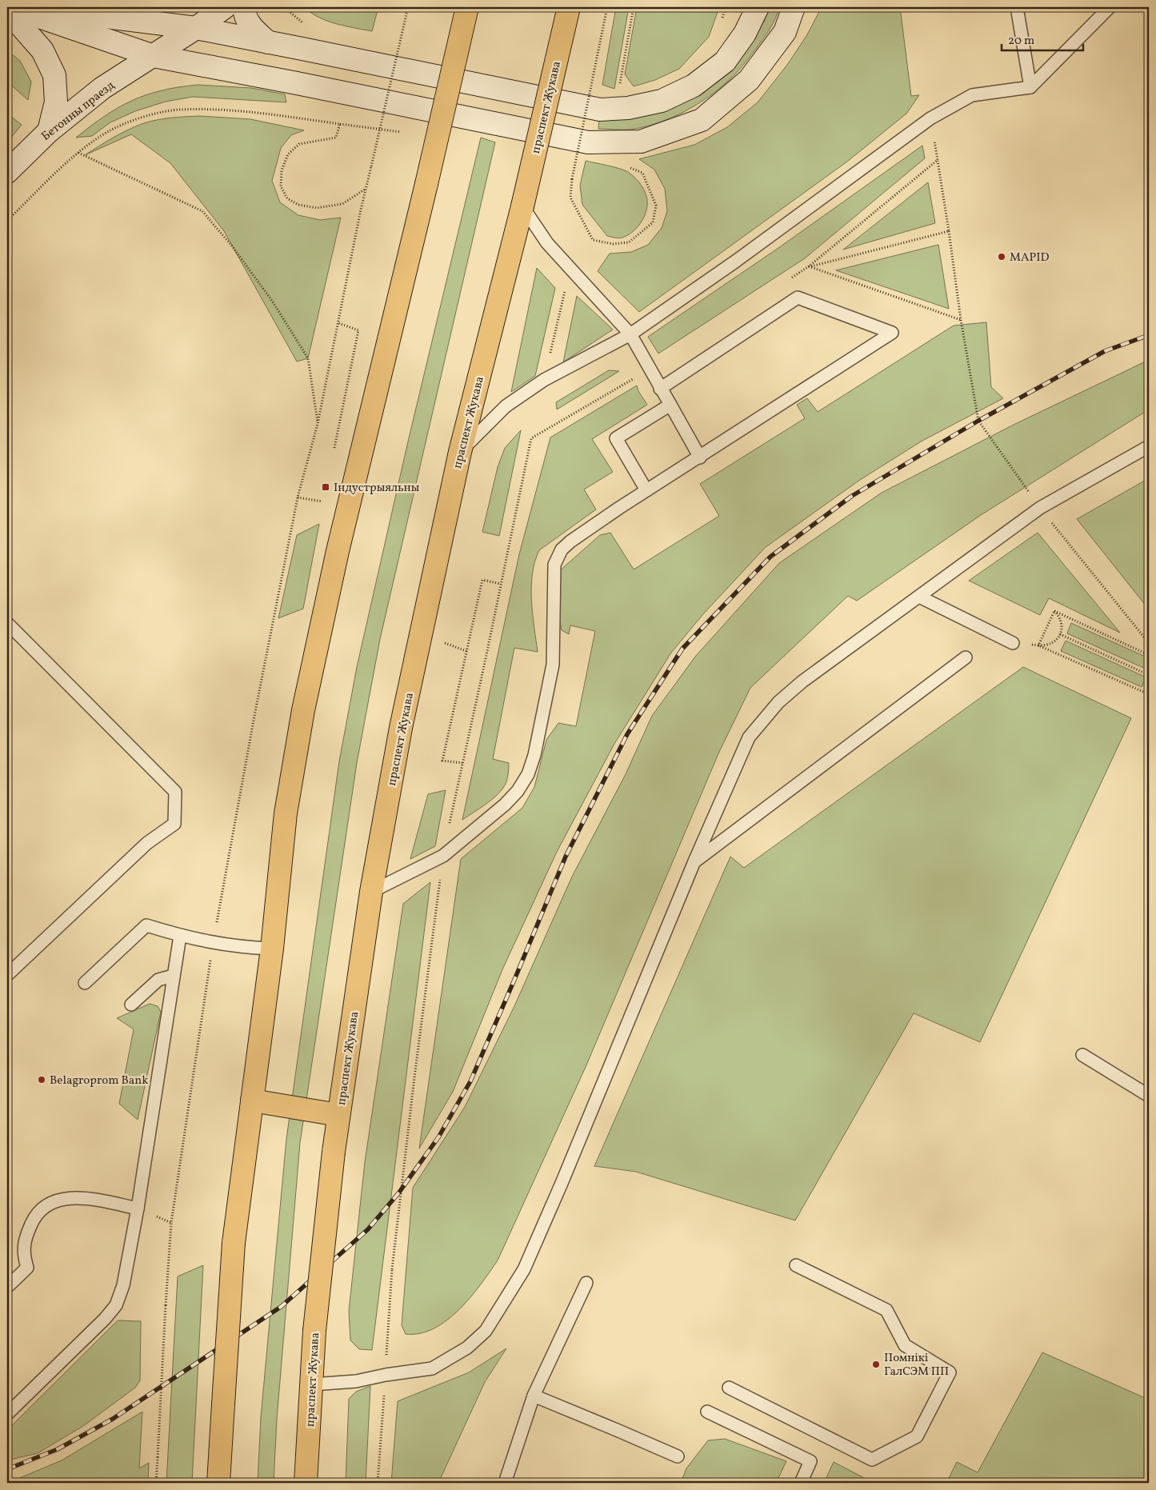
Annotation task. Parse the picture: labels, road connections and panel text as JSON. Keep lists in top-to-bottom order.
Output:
{
  "streets": {
    "main road": ["праспект Жукава", "Бетонны праезд"]
  },
  "places": {
    "other": ["MAPID", "Belagroprom Bank", "Помнікі ГалСЭМ ПП"],
    "transit": ["Індустрыяльны"]
  },
  "scale_bar": "20 m"
}
